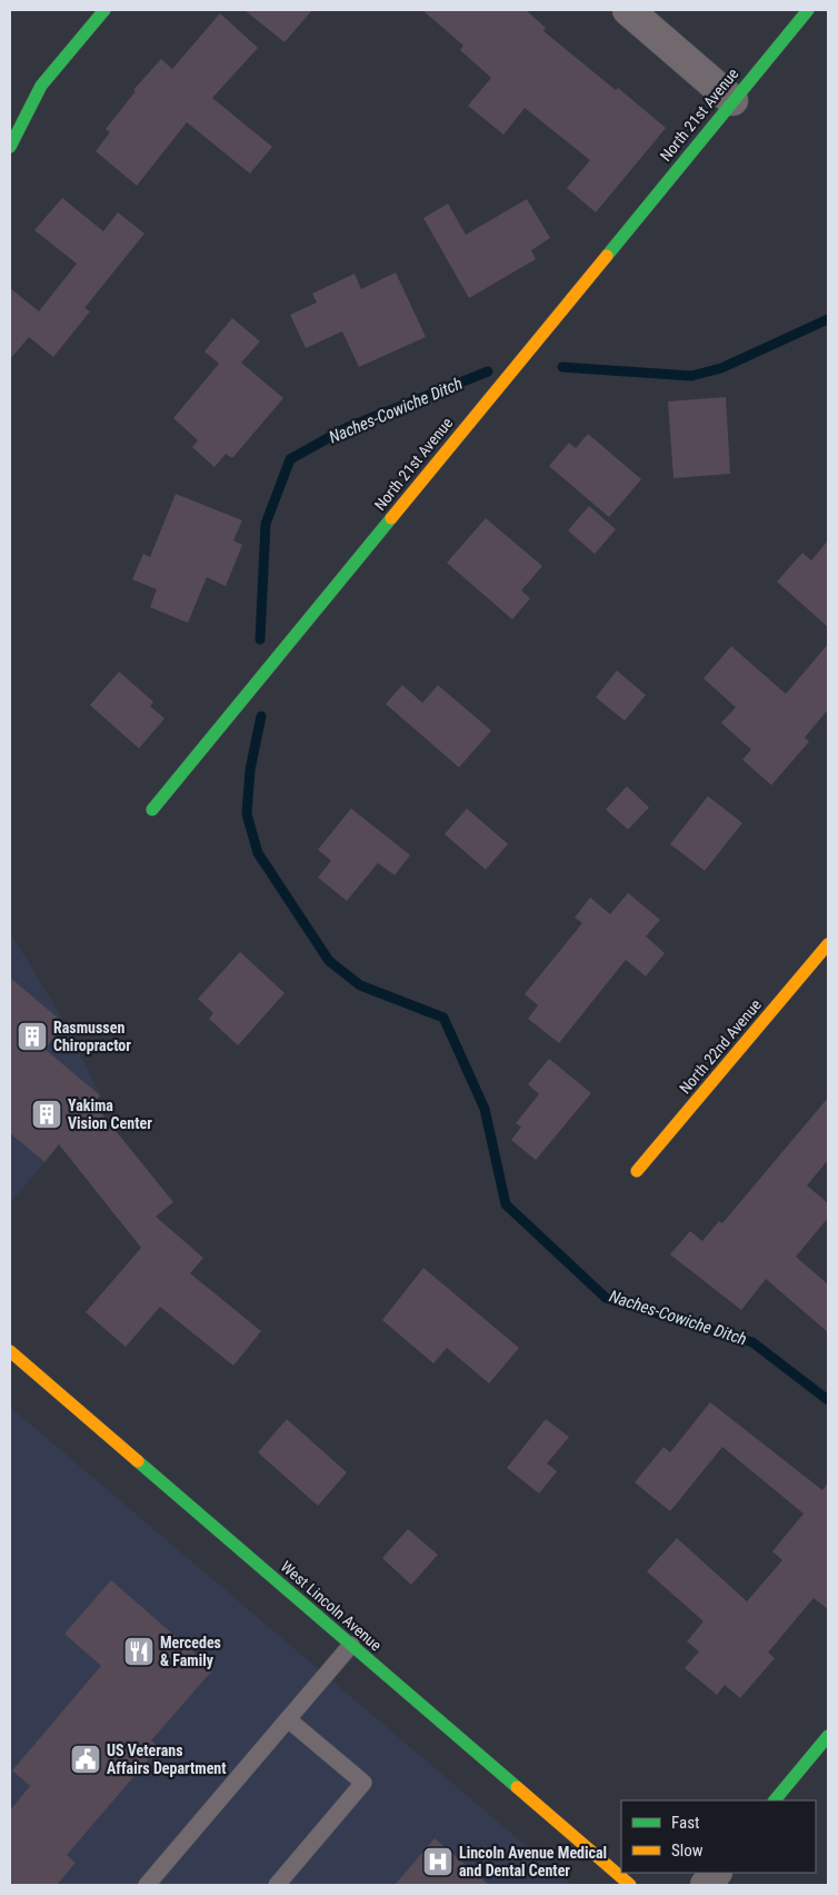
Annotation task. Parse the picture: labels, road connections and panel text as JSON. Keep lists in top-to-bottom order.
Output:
{
  "streets": {
    "street": ["North 21st Avenue", "North 22nd Avenue", "West Lincoln Avenue"]
  },
  "water": ["Naches-Cowiche Ditch"],
  "places": {
    "building": ["Rasmussen Chiropractor", "Yakima Vision Center"],
    "restaurant": ["Mercedes & Family"],
    "public building": ["US Veterans Affairs Department"],
    "hospital": ["Lincoln Avenue Medical and Dental Center"]
  },
  "legend": ["Fast", "Slow"]
}
